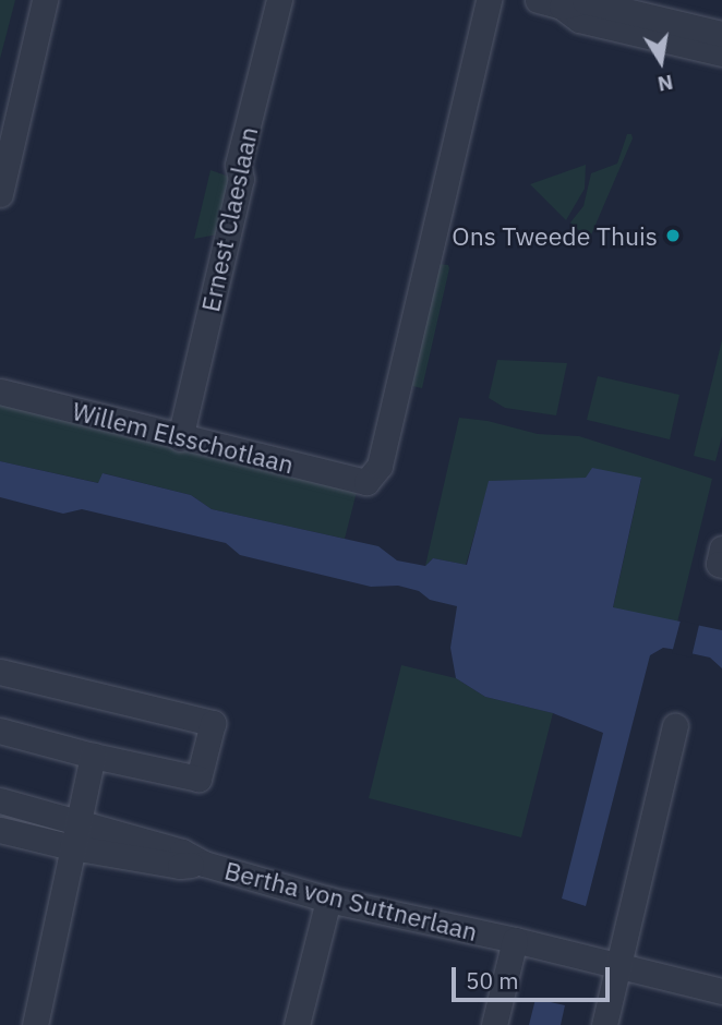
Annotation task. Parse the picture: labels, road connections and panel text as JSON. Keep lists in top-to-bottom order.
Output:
{
  "streets": {
    "street": ["Ernest Claeslaan", "Willem Elsschotlaan", "Bertha von Suttnerlaan"]
  },
  "crossings": [
    ["Ernest Claeslaan", "Willem Elsschotlaan"]
  ],
  "places": ["Ons Tweede Thuis"],
  "scale_bar": "50 m",
  "north": "bottom"
}
